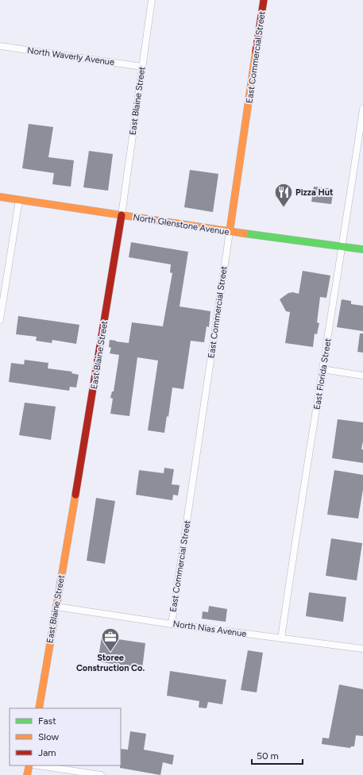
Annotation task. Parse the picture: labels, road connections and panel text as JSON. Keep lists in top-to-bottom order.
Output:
{
  "streets": {
    "street": [
      "North Waverly Avenue",
      "East Commercial Street",
      "East Blaine Street",
      "North Glenstone Avenue",
      "East Florida Street",
      "North Nias Avenue"
    ]
  },
  "crossings": [
    ["North Waverly Avenue", "East Blaine Street"],
    ["East Commercial Street", "North Glenstone Avenue"],
    ["East Commercial Street", "North Nias Avenue"],
    ["East Blaine Street", "North Glenstone Avenue"],
    ["East Blaine Street", "North Nias Avenue"],
    ["North Glenstone Avenue", "East Florida Street"],
    ["East Florida Street", "North Nias Avenue"]
  ],
  "places": {
    "restaurant": ["Pizza Hut"],
    "office": ["Storee Construction Co."]
  },
  "legend": ["Fast", "Slow", "Jam"],
  "scale_bar": "50 m"
}
